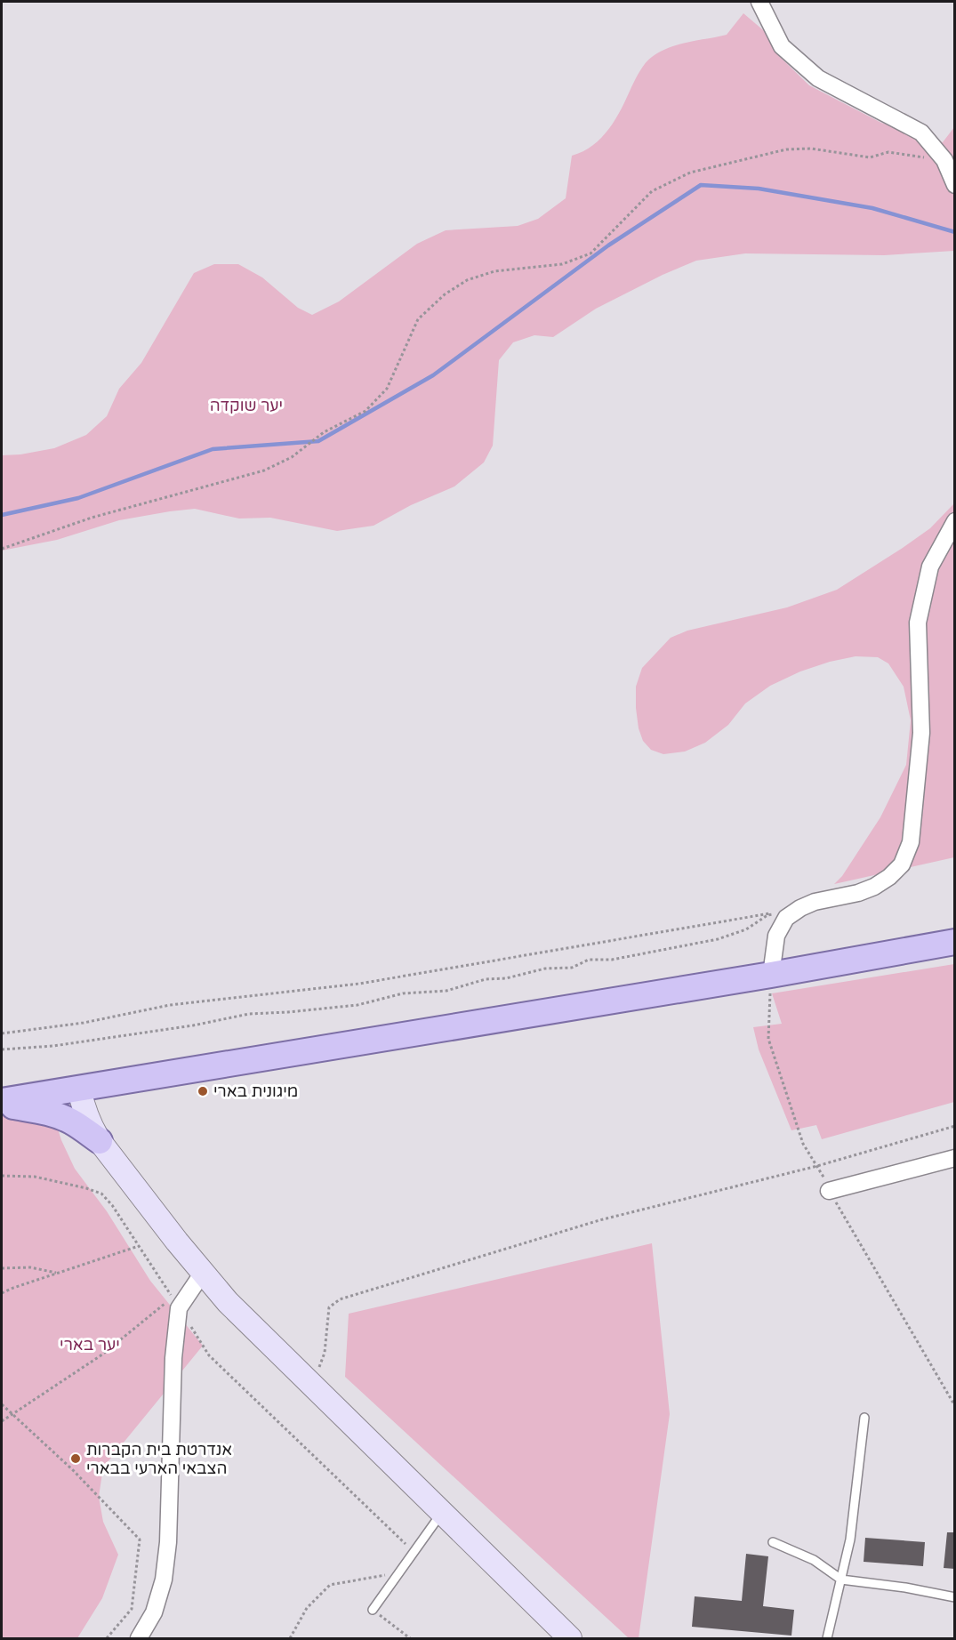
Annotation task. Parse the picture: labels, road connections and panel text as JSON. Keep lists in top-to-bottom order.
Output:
{
  "parks": ["יער שוקדה", "יער בארי"],
  "places": ["מיגונית בארי", "אנדרטת בית הקברות הצבאי הארעי בבארי"]
}
